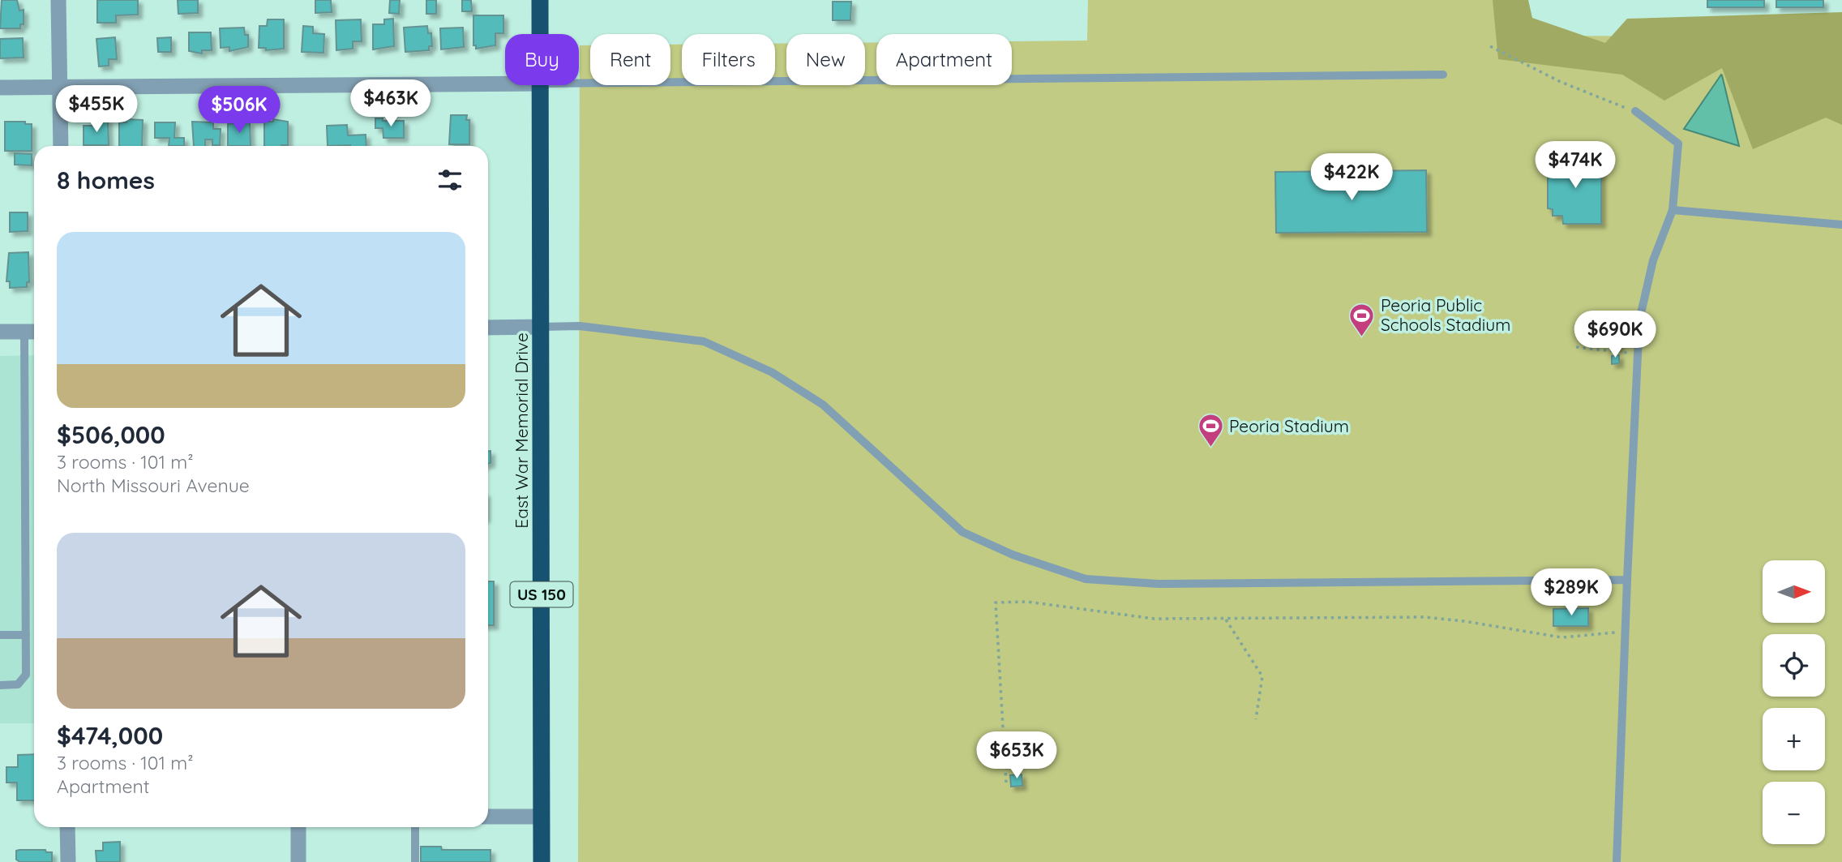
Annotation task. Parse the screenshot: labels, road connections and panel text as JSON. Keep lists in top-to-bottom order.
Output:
{
  "streets": {
    "highway": ["East War Memorial Drive", "US 150"]
  },
  "places": {
    "sports": ["Peoria Public Schools Stadium", "Peoria Stadium"]
  },
  "north": "right",
  "page": {
    "chip": [
      "Buy",
      "Rent",
      "Filters",
      "New",
      "Apartment"
    ],
    "price": [
      "$463K",
      "$455K",
      "$506K",
      "$474K",
      "$422K",
      "$690K",
      "$289K",
      "$653K"
    ],
    "heading": "8 homes",
    "list": [
      {
        "name": "$506,000",
        "note": "3 rooms · 101 m² · North Missouri Avenue"
      },
      {
        "name": "$474,000",
        "note": "3 rooms · 101 m² · Apartment"
      }
    ],
    "map_buttons": ["+", "−"]
  }
}
